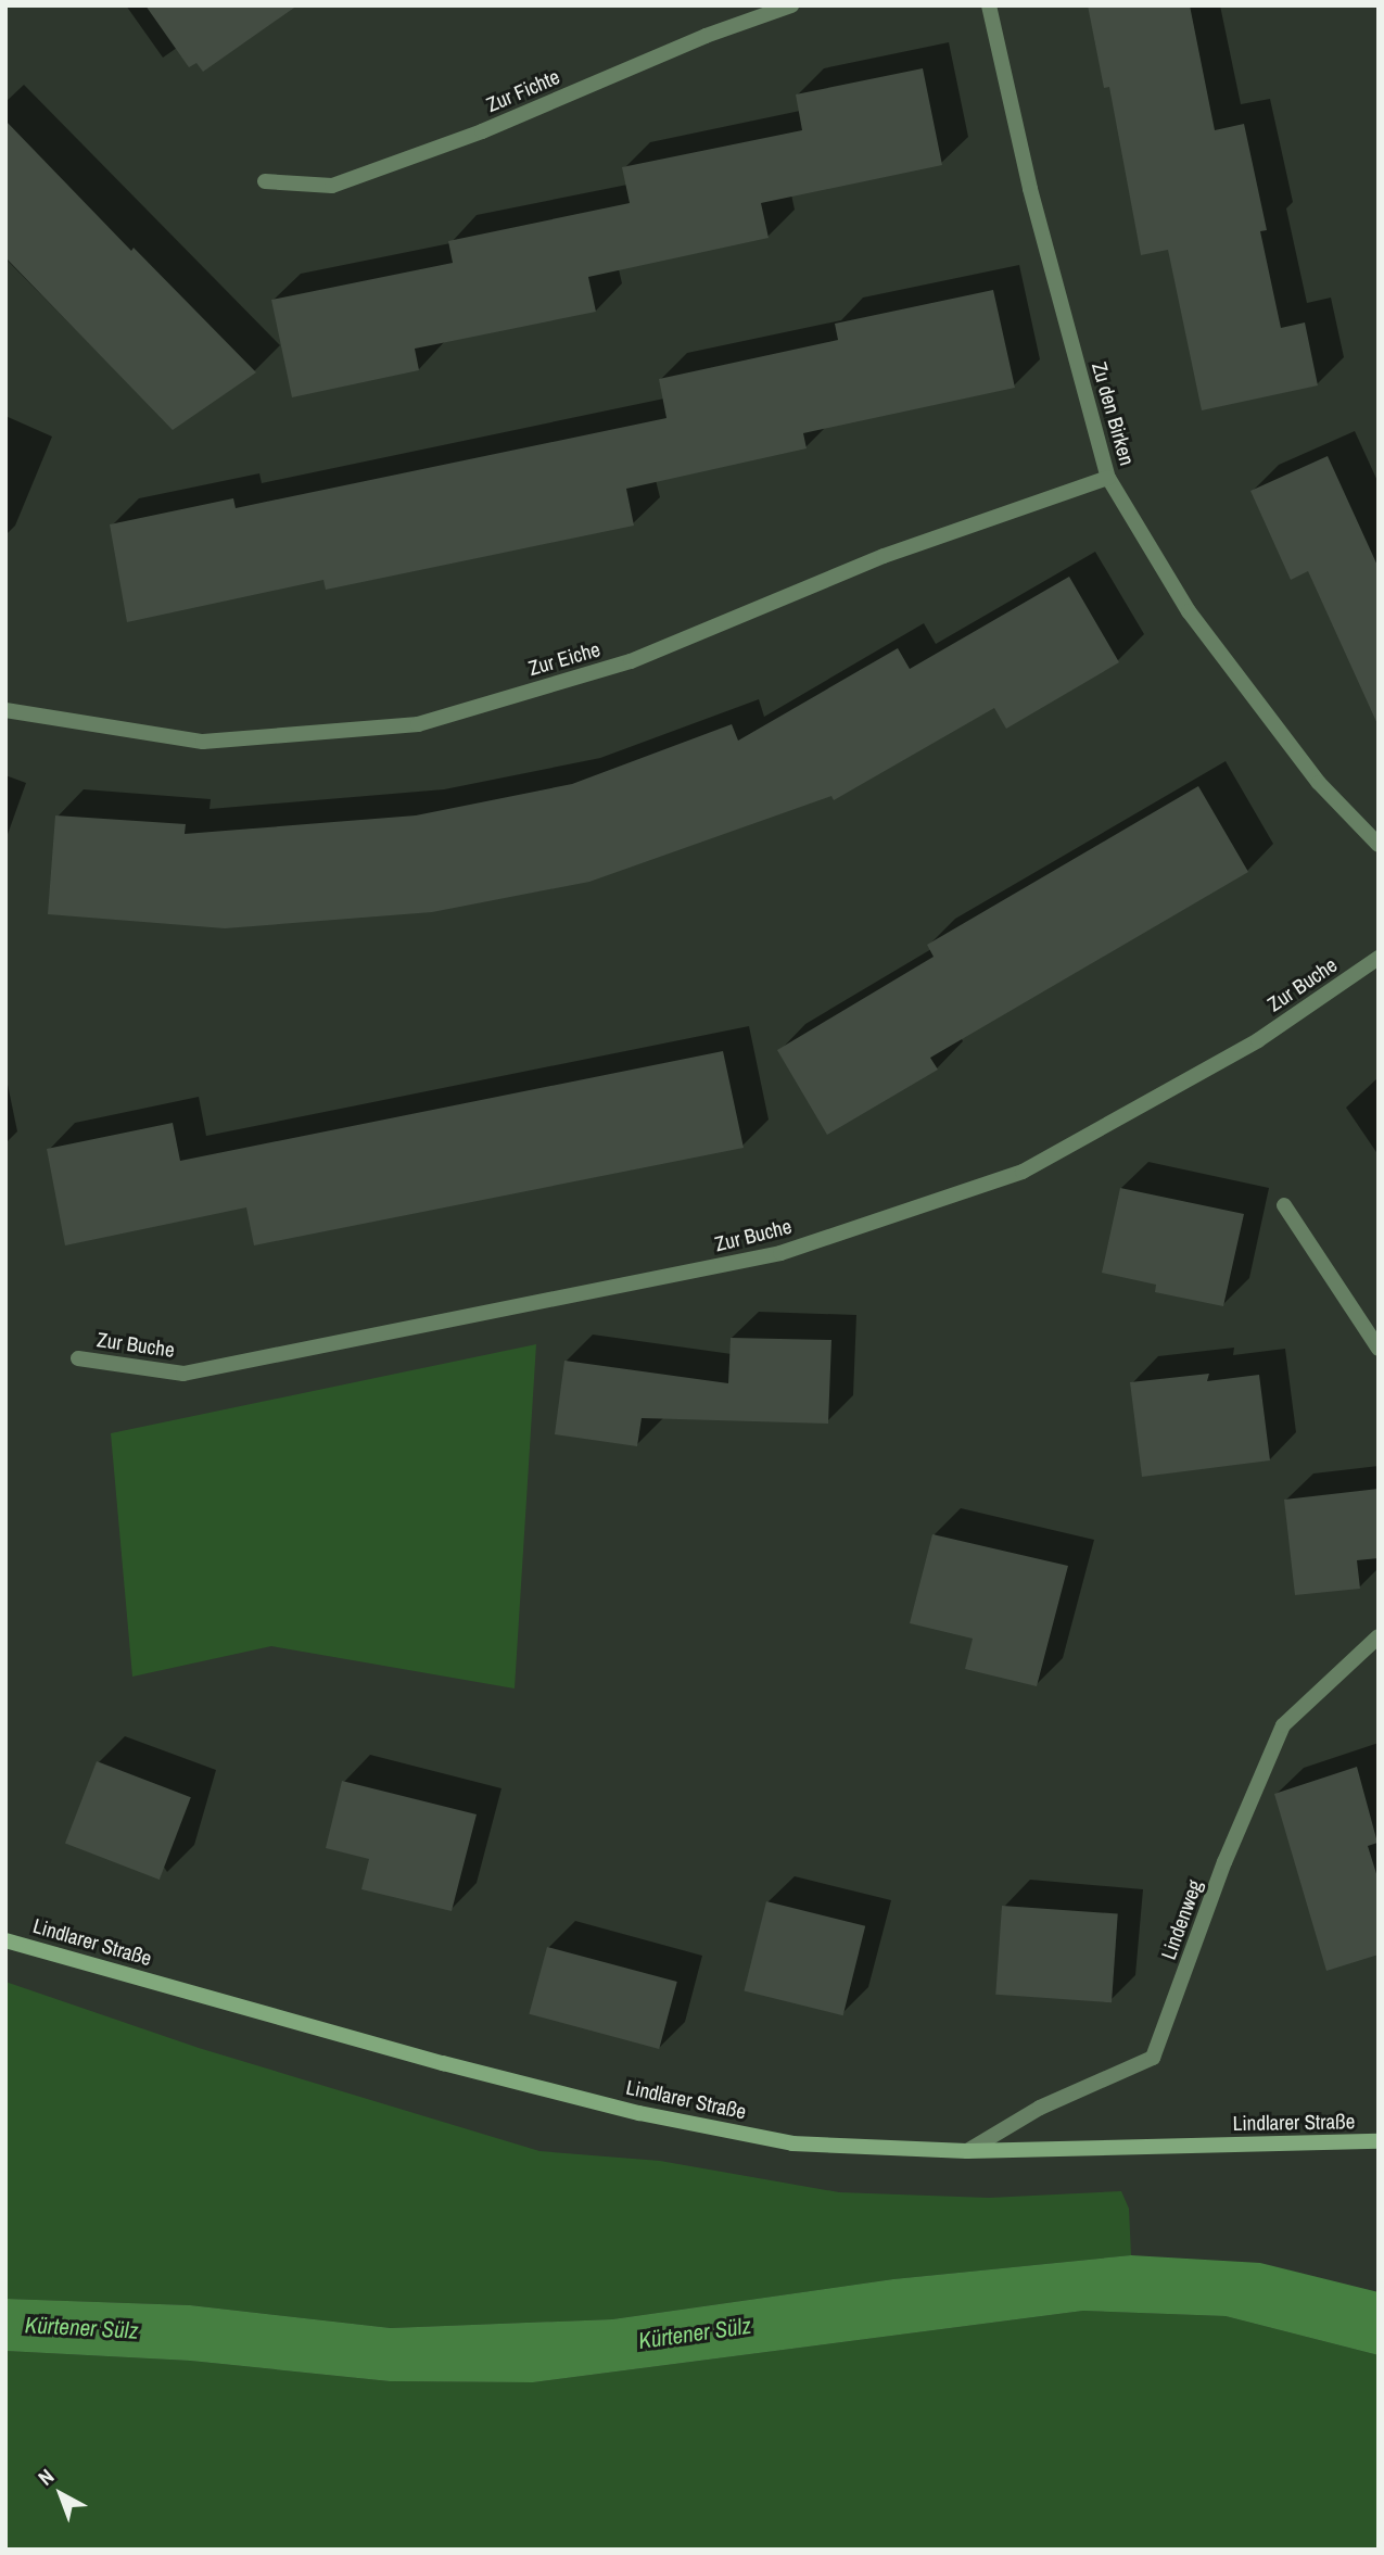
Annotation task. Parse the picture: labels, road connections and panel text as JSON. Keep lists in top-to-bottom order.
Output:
{
  "streets": {
    "main road": ["Lindlarer Straße"],
    "street": [
      "Zur Fichte",
      "Zu den Birken",
      "Zur Eiche",
      "Zur Buche",
      "Lindenweg"
    ]
  },
  "crossings": [
    ["Zu den Birken", "Zur Eiche"],
    ["Lindenweg", "Lindlarer Straße"]
  ],
  "water": ["Kürtener Sülz"],
  "north": "top left"
}
